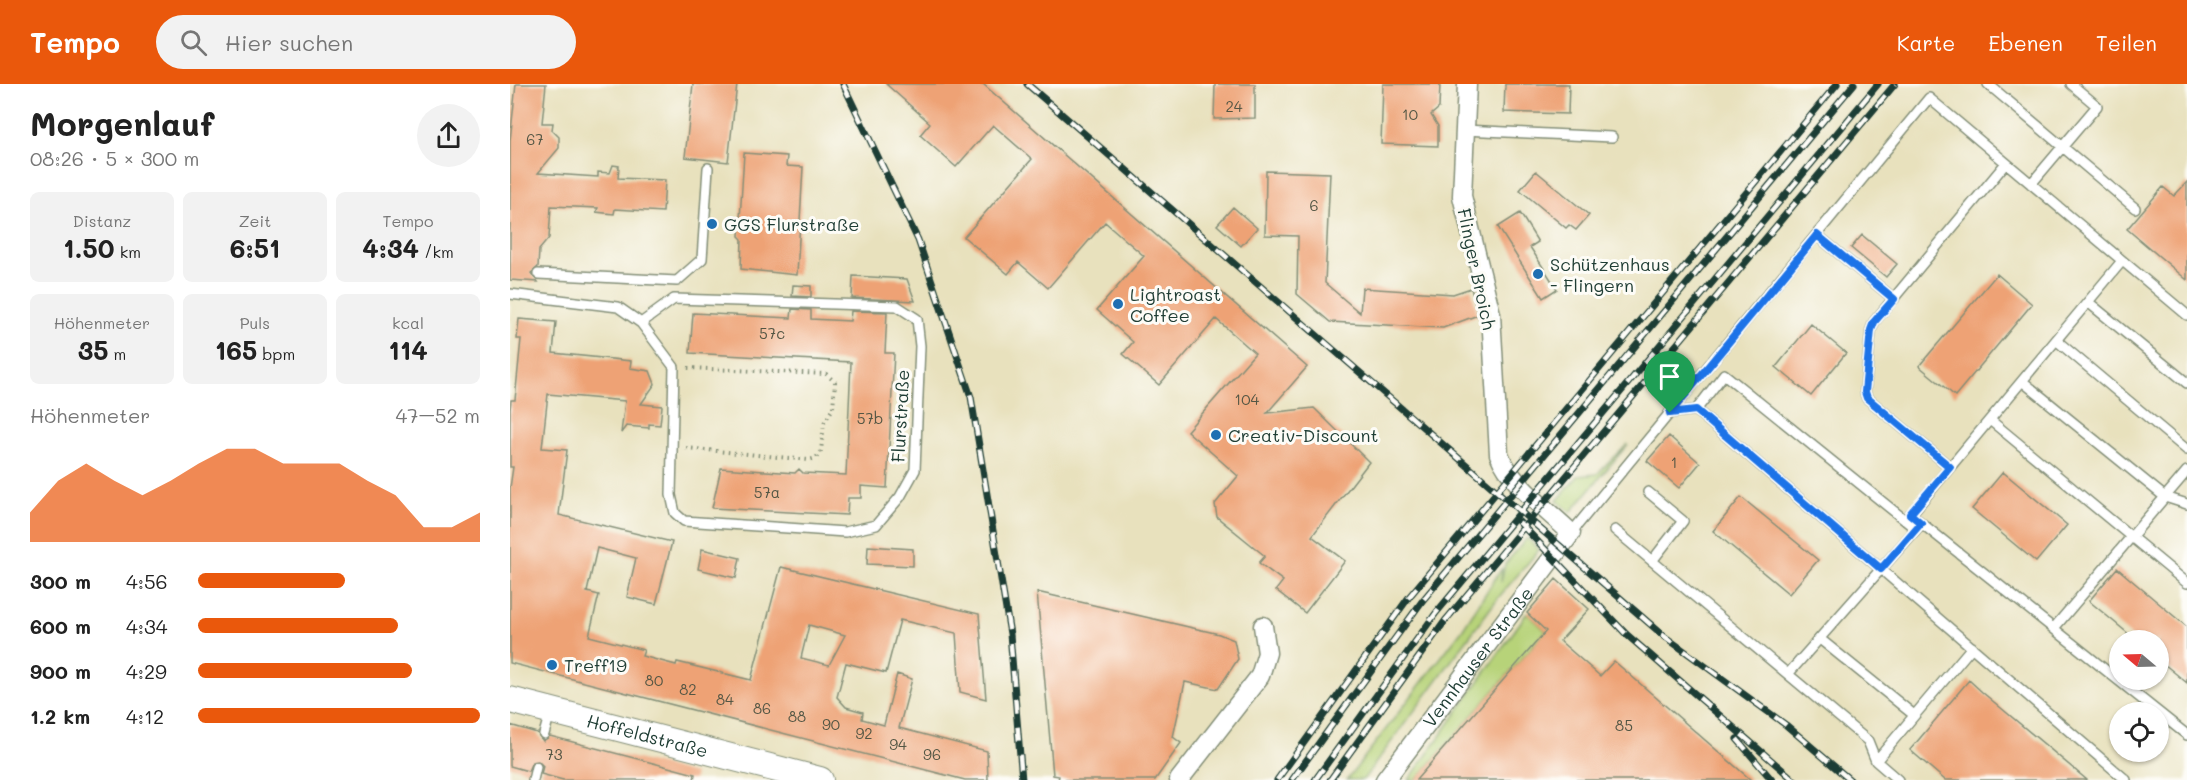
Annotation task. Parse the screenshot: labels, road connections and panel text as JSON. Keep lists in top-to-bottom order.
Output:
{
  "streets": {
    "street": ["Flinger Broich", "Vennhauser Straße", "Hoffeldstraße"],
    "lane": ["Flurstraße"]
  },
  "crossings": [
    ["Flinger Broich", "Vennhauser Straße"]
  ],
  "places": [
    "GGS Flurstraße",
    "Schützenhaus - Flingern",
    "Lightroast Coffee",
    "Creativ-Discount",
    "Treff19"
  ],
  "house_numbers": [
    "24",
    "10",
    "67",
    "6",
    "57c",
    "104",
    "57b",
    "1",
    "57a",
    "80",
    "82",
    "84",
    "86",
    "88",
    "90",
    "85",
    "92",
    "94",
    "73",
    "96"
  ],
  "north": "left",
  "page": {
    "header": "Tempo",
    "search": "Hier suchen",
    "nav": ["Karte", "Ebenen", "Teilen"],
    "heading": ["Morgenlauf", "08:26 · 5 × 300 m"],
    "stats": [
      ["Distanz", "1.50 km"],
      ["Zeit", "6:51"],
      ["Tempo", "4:34 /km"],
      ["Höhenmeter", "35 m"],
      ["Puls", "165 bpm"],
      ["kcal", "114"]
    ],
    "chart": ["Höhenmeter", "47–52 m"],
    "list": [
      {
        "name": "300 m",
        "note": "4:56"
      },
      {
        "name": "600 m",
        "note": "4:34"
      },
      {
        "name": "900 m",
        "note": "4:29"
      },
      {
        "name": "1.2 km",
        "note": "4:12"
      }
    ]
  }
}
